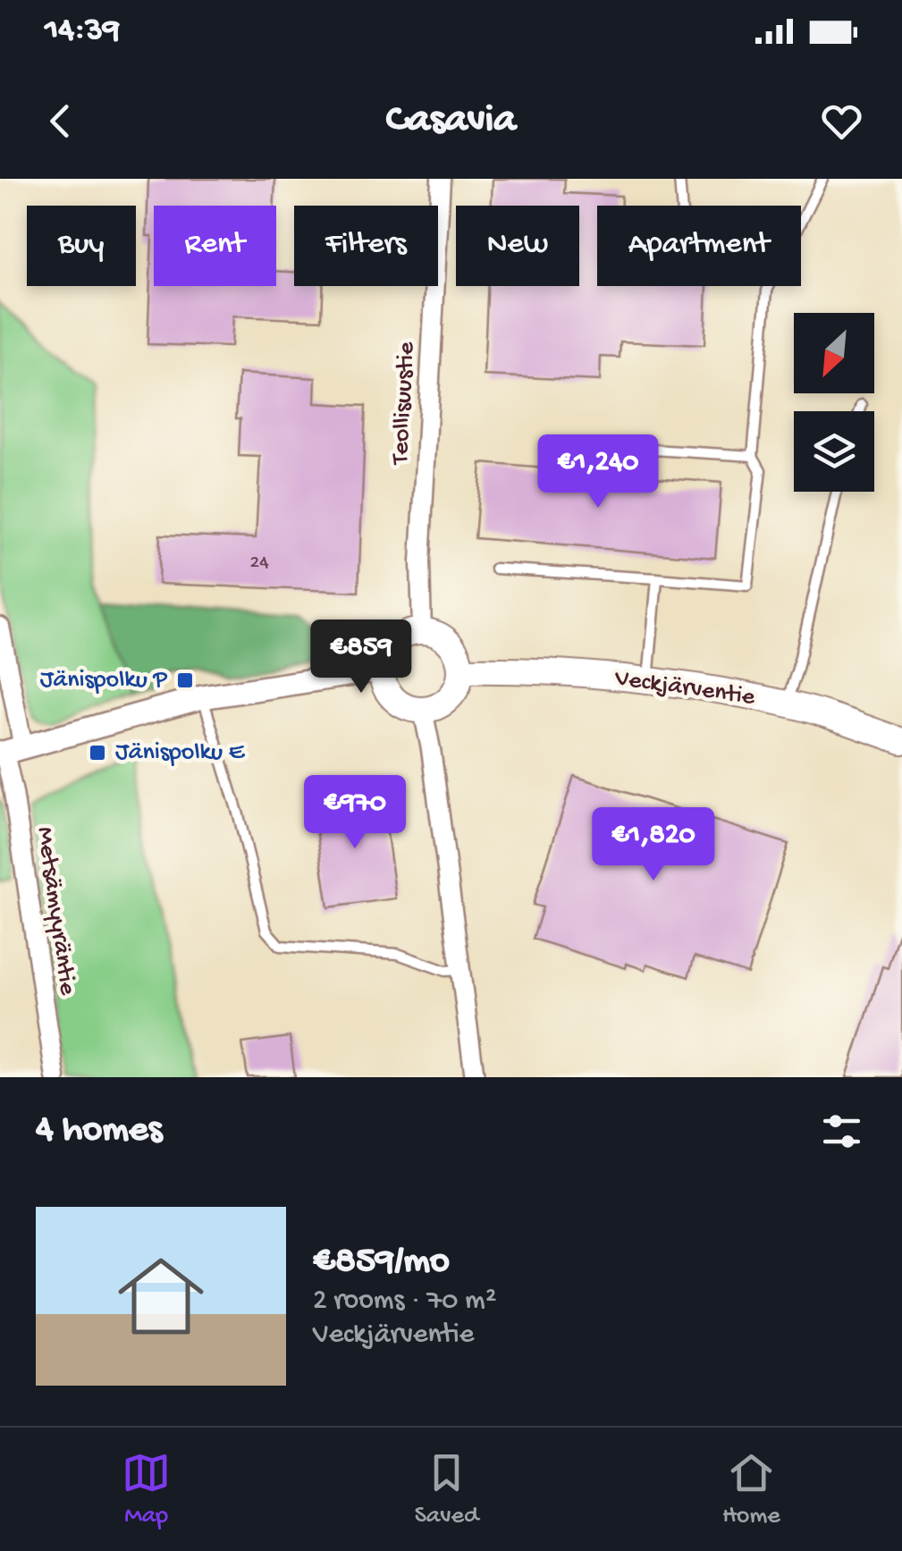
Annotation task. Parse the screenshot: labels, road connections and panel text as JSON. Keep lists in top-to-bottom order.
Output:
{
  "streets": {
    "main road": ["Veckjärventie"],
    "street": ["Teollisuustie", "Metsämyyräntie"]
  },
  "crossings": [
    ["Teollisuustie", "Veckjärventie"]
  ],
  "places": {
    "transit": ["Jänispolku P", "Jänispolku E"]
  },
  "house_numbers": ["24"],
  "north": "bottom left",
  "page": {
    "status": "14:39",
    "header": "Casavia",
    "chip": [
      "Buy",
      "Rent",
      "Filters",
      "New",
      "Apartment"
    ],
    "price": [
      "€1,240",
      "€859",
      "€970",
      "€1,820"
    ],
    "heading": "4 homes",
    "list": [
      {
        "name": "€859/mo",
        "note": "2 rooms · 70 m² · Veckjärventie"
      }
    ],
    "tabs": ["Map", "Saved", "Home"]
  }
}
